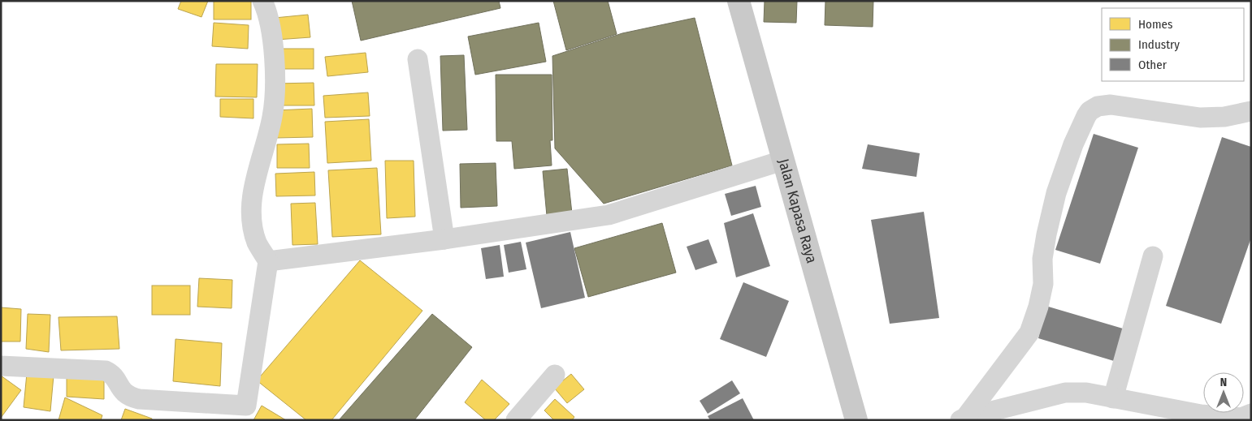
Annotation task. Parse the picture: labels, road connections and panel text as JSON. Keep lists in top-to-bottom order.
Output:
{
  "streets": {
    "main road": ["Jalan Kapasa Raya"]
  },
  "legend": ["Homes", "Industry", "Other"],
  "north": "top"
}
